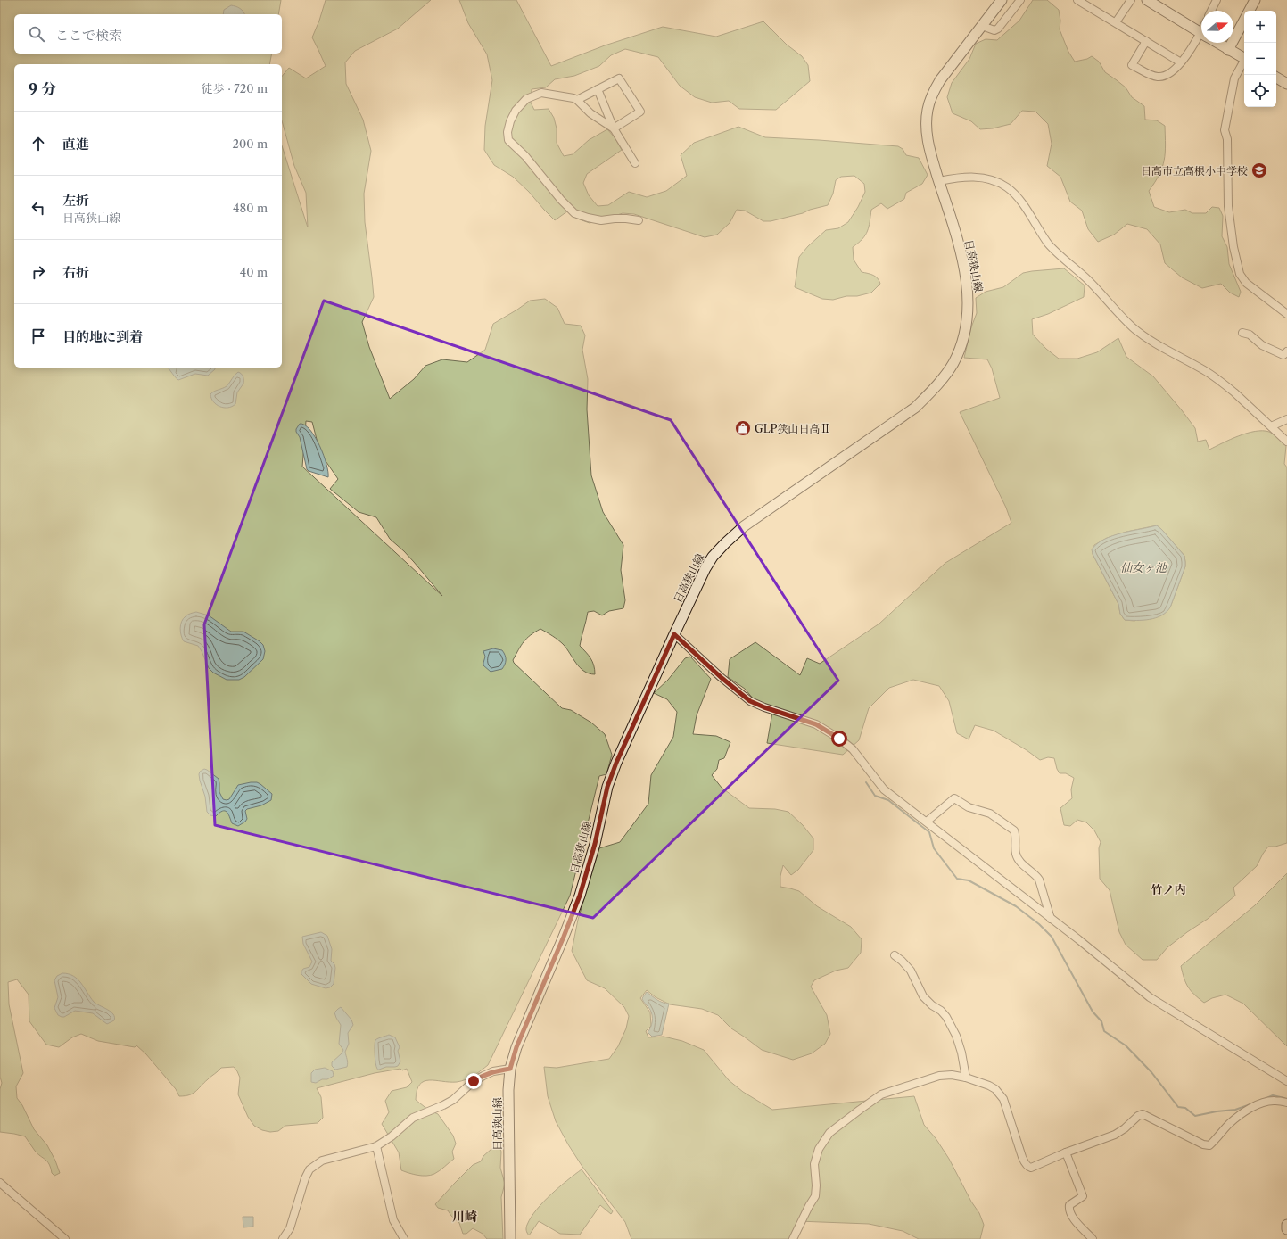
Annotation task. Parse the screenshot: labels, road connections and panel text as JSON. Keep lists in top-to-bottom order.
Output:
{
  "streets": {
    "main road": ["日高狭山線"]
  },
  "districts": ["竹ノ内", "川崎"],
  "water": ["仙女ヶ池"],
  "places": {
    "school or university": ["日高市立高根小中学校"],
    "shop": ["GLP狭山日高Ⅱ"]
  },
  "north": "right",
  "page": {
    "map_buttons": ["+", "−"],
    "search": "ここで検索",
    "heading": ["9 分", "徒歩 · 720 m"],
    "list": [
      ["直進", "200 m"],
      ["左折", "日高狭山線", "480 m"],
      ["右折", "40 m"],
      "目的地に到着"
    ]
  }
}
